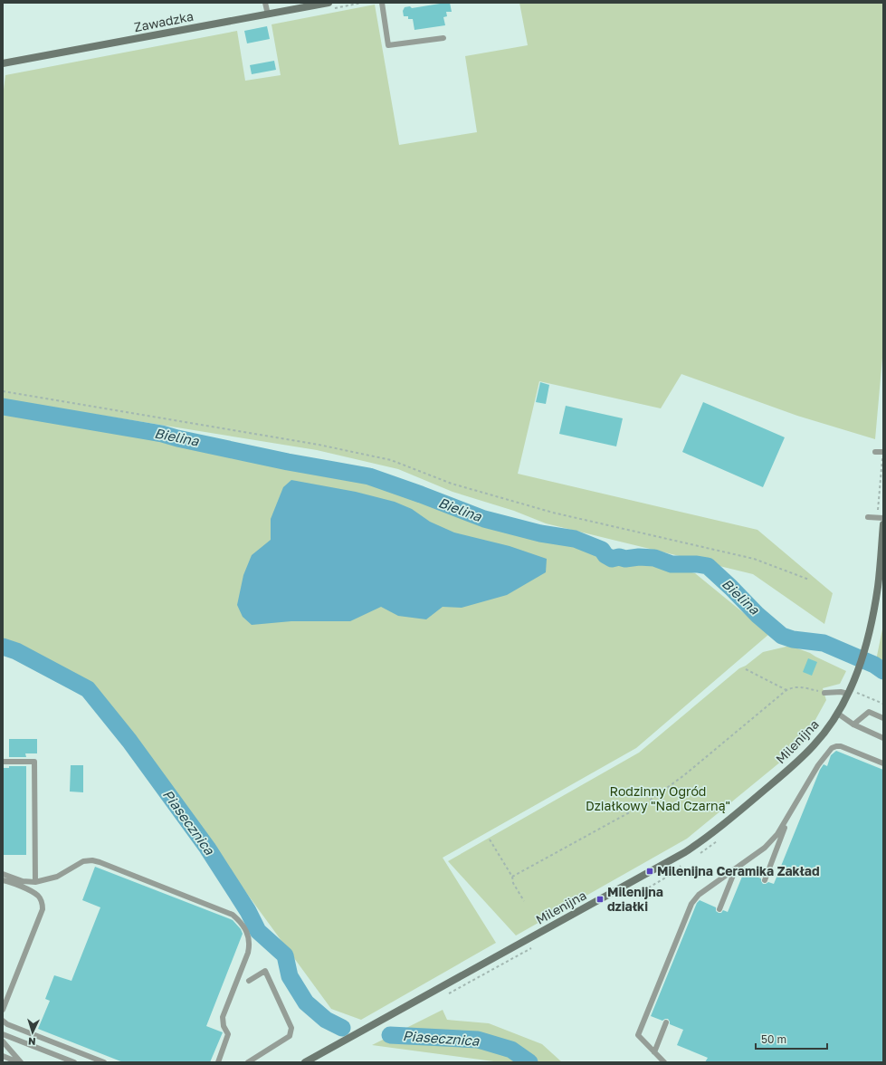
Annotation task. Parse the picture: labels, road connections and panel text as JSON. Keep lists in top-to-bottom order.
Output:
{
  "streets": {
    "street": ["Zawadzka", "Milenijna"]
  },
  "water": ["Bielina", "Piasecznica"],
  "parks": ["Rodzinny Ogród Działkowy \"Nad Czarną\""],
  "places": {
    "transit": ["Milenijna Ceramika Zakład", "Milenijna działki"]
  },
  "scale_bar": "50 m",
  "north": "bottom"
}
